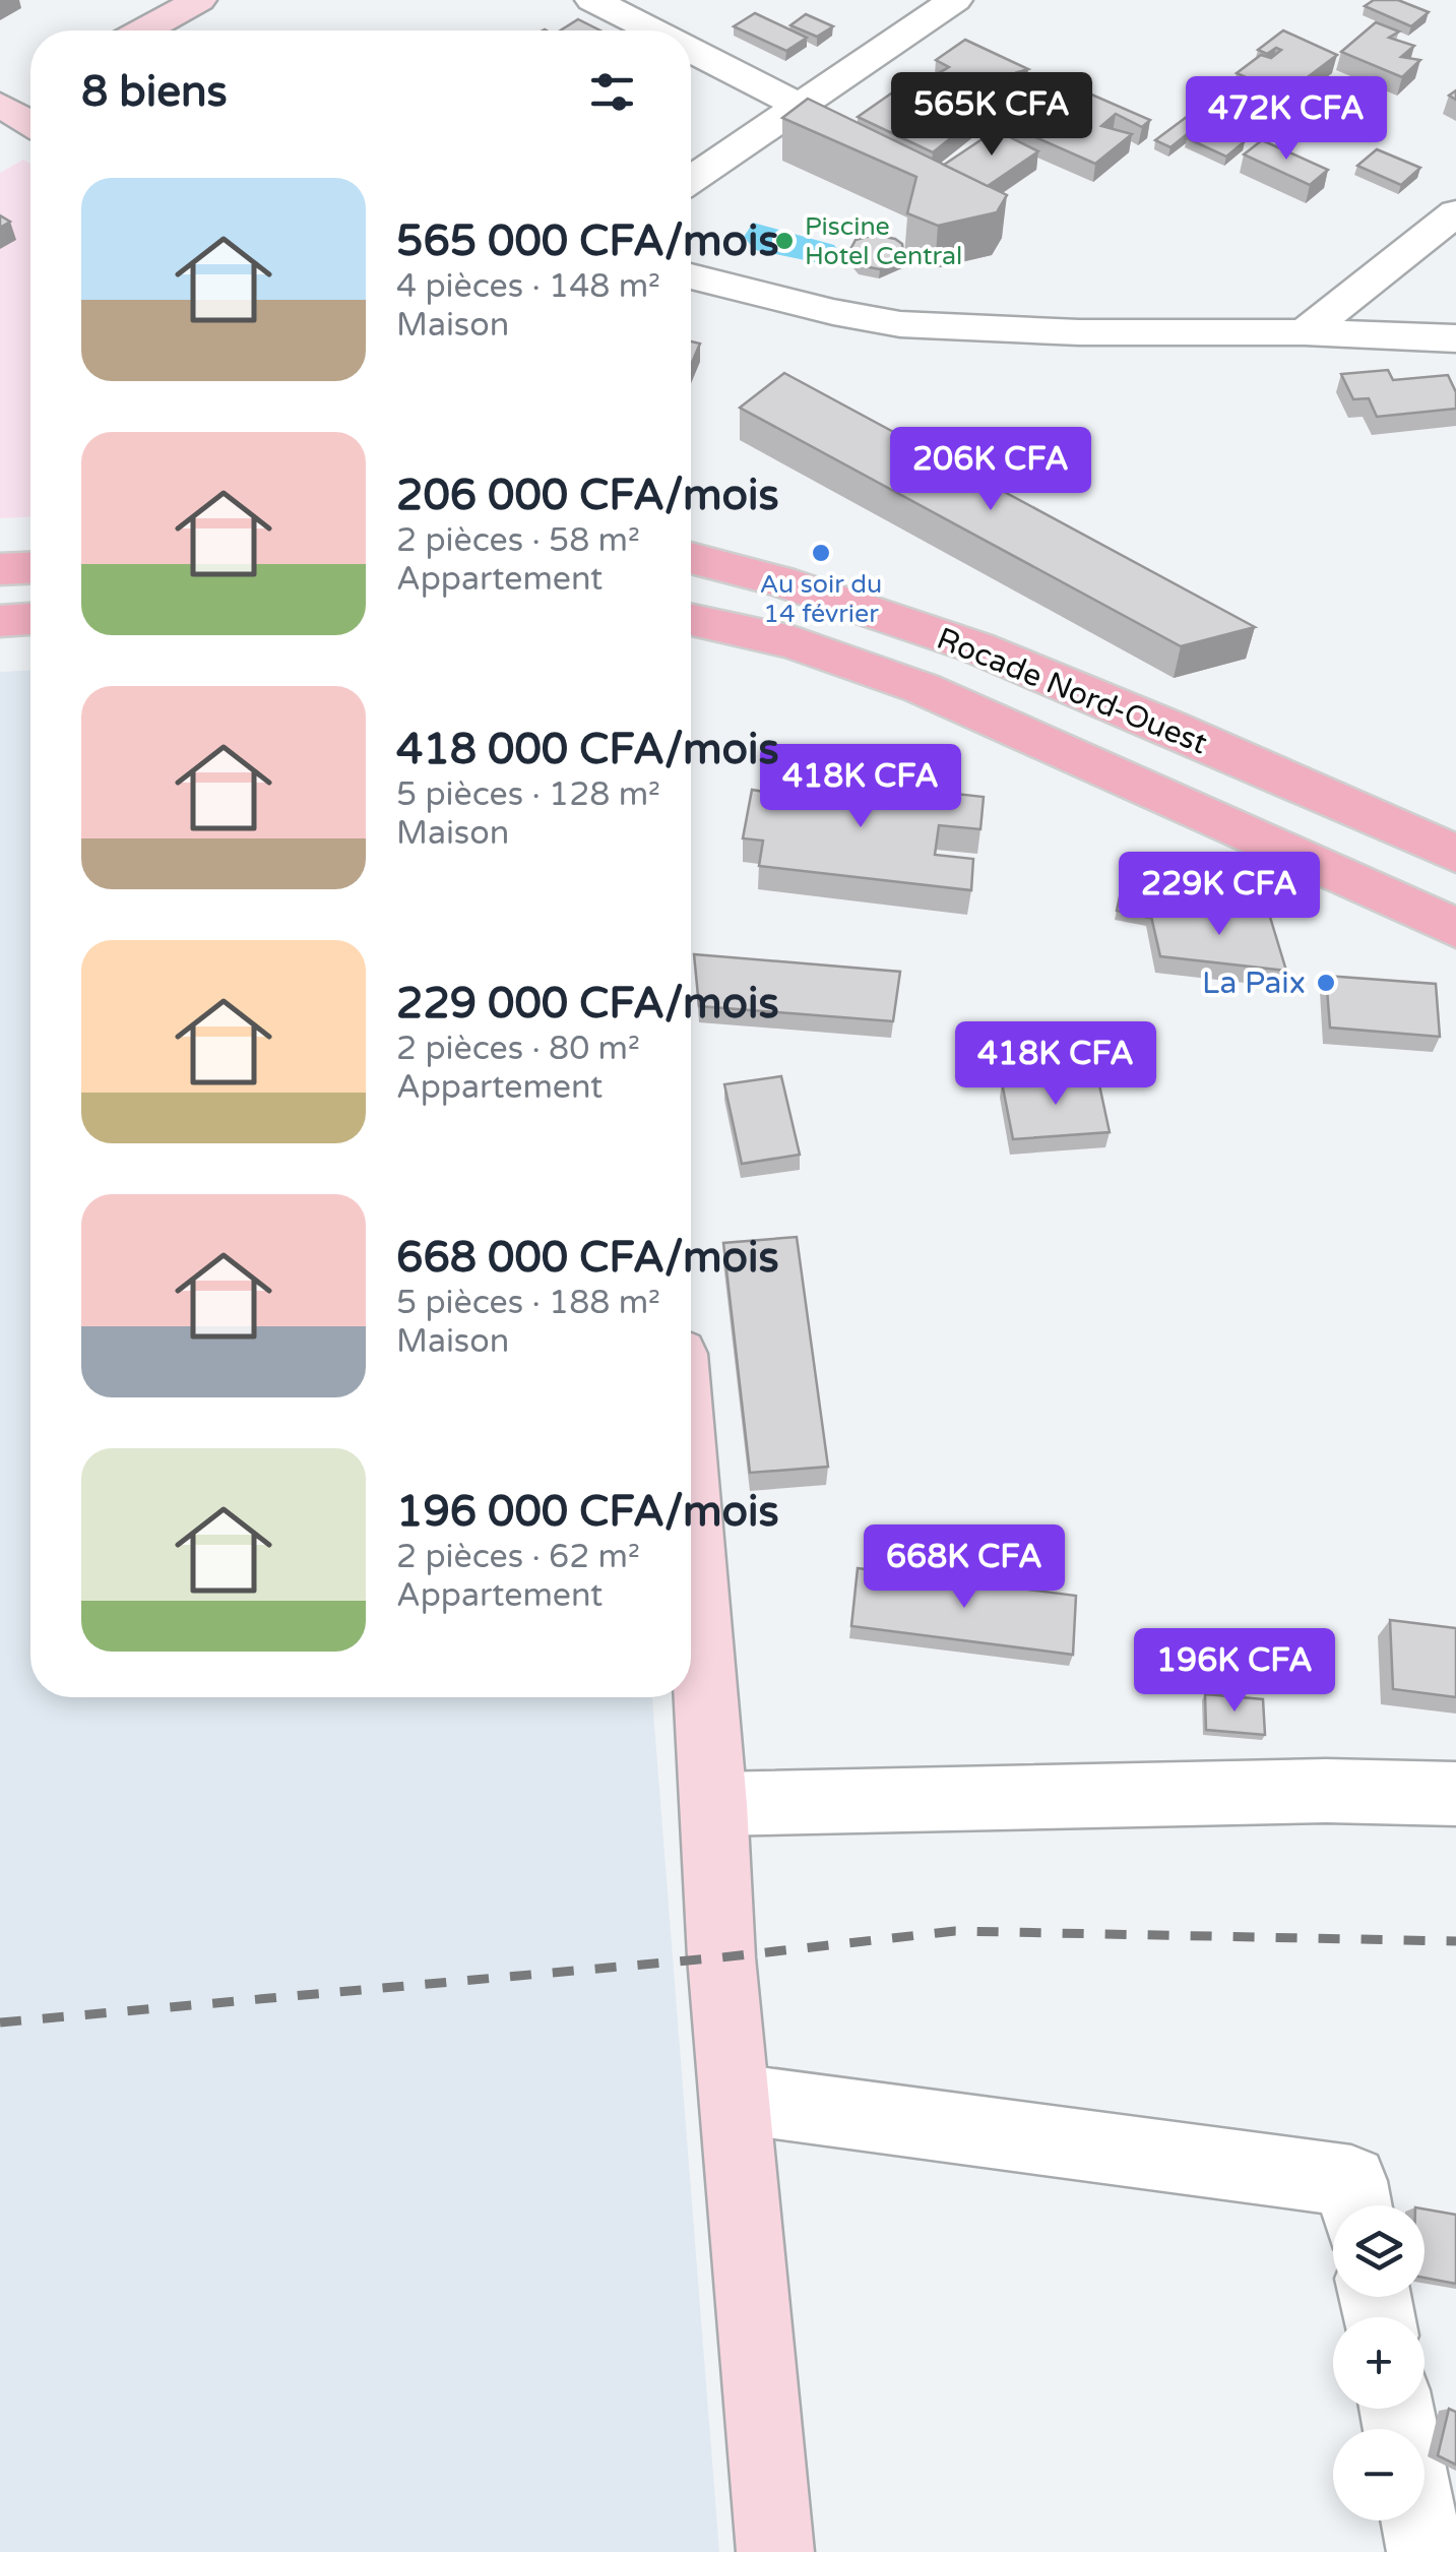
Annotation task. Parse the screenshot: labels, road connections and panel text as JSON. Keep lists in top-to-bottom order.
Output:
{
  "streets": {
    "main road": ["Rocade Nord-Ouest"]
  },
  "places": ["Piscine Hotel Central", "Au soir du 14 février", "La Paix"],
  "page": {
    "heading": "8 biens",
    "price": [
      "565K CFA",
      "472K CFA",
      "206K CFA",
      "418K CFA",
      "229K CFA",
      "418K CFA",
      "668K CFA",
      "196K CFA"
    ],
    "list": [
      {
        "name": "565 000 CFA/mois",
        "note": "4 pièces · 148 m² · Maison"
      },
      {
        "name": "206 000 CFA/mois",
        "note": "2 pièces · 58 m² · Appartement"
      },
      {
        "name": "418 000 CFA/mois",
        "note": "5 pièces · 128 m² · Maison"
      },
      {
        "name": "229 000 CFA/mois",
        "note": "2 pièces · 80 m² · Appartement"
      },
      {
        "name": "668 000 CFA/mois",
        "note": "5 pièces · 188 m² · Maison"
      },
      {
        "name": "196 000 CFA/mois",
        "note": "2 pièces · 62 m² · Appartement"
      }
    ],
    "map_buttons": ["+", "−"]
  }
}
